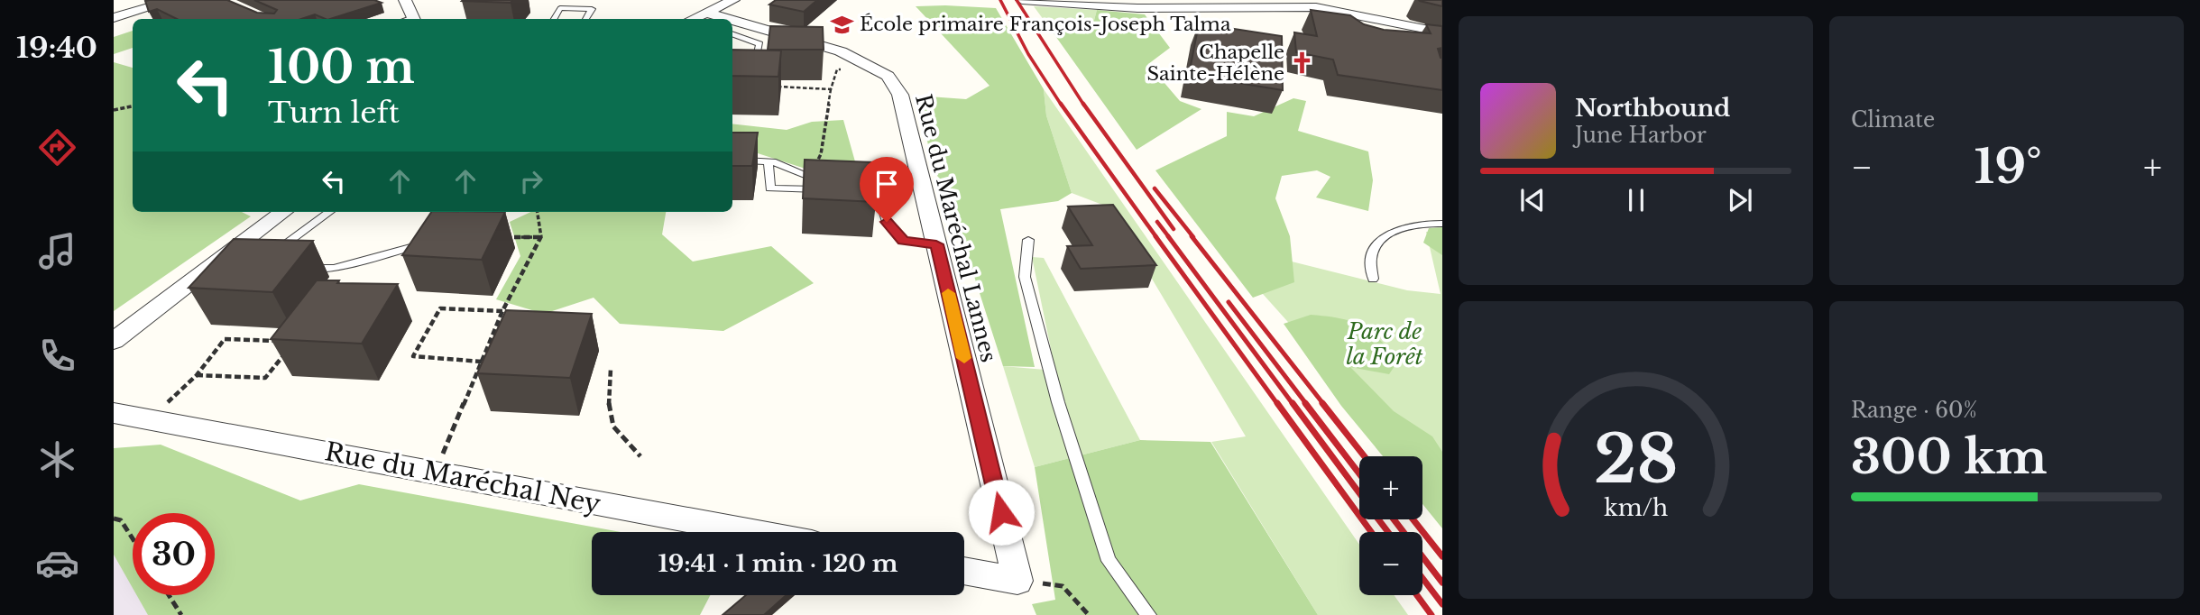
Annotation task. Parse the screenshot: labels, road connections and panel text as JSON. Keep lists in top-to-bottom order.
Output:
{
  "streets": {
    "street": ["Rue du Maréchal Lannes", "Rue du Maréchal Ney"]
  },
  "parks": ["Parc de la Forêt"],
  "places": {
    "school or university": ["École primaire François-Joseph Talma"],
    "church": ["Chapelle Sainte-Hélène"]
  },
  "page": {
    "tabs": "19:40",
    "tile": [
      "Climate",
      ["Range · 60%", "300 km"]
    ],
    "turn": ["100 m", "Turn left"],
    "song": ["Northbound", "June Harbor"],
    "heat": ["−", "19°", "+"],
    "map_buttons": ["+", "−"],
    "limit": "30",
    "trip": "19:41 · 1 min · 120 m",
    "gauge": ["28", "km/h"]
  }
}
